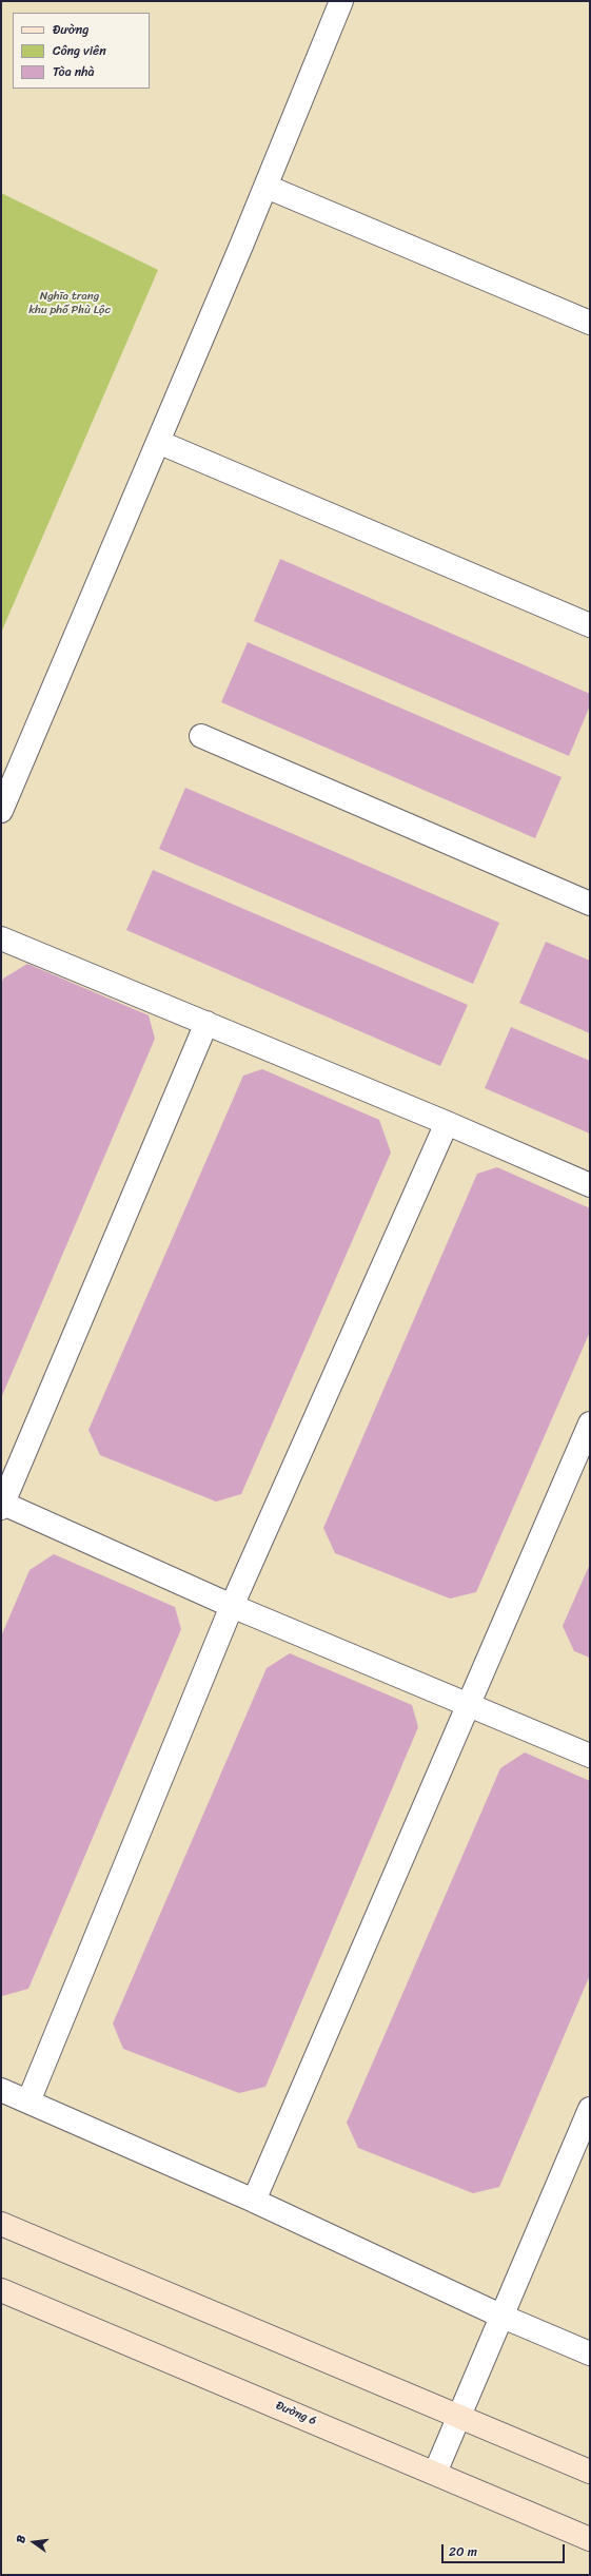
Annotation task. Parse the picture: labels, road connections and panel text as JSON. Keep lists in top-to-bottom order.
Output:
{
  "streets": {
    "main road": ["Đường 6"]
  },
  "parks": ["Nghĩa trang khu phố Phù Lộc"],
  "legend": ["Đường", "Công viên", "Tòa nhà"],
  "scale_bar": "20 m",
  "north": "left"
}
